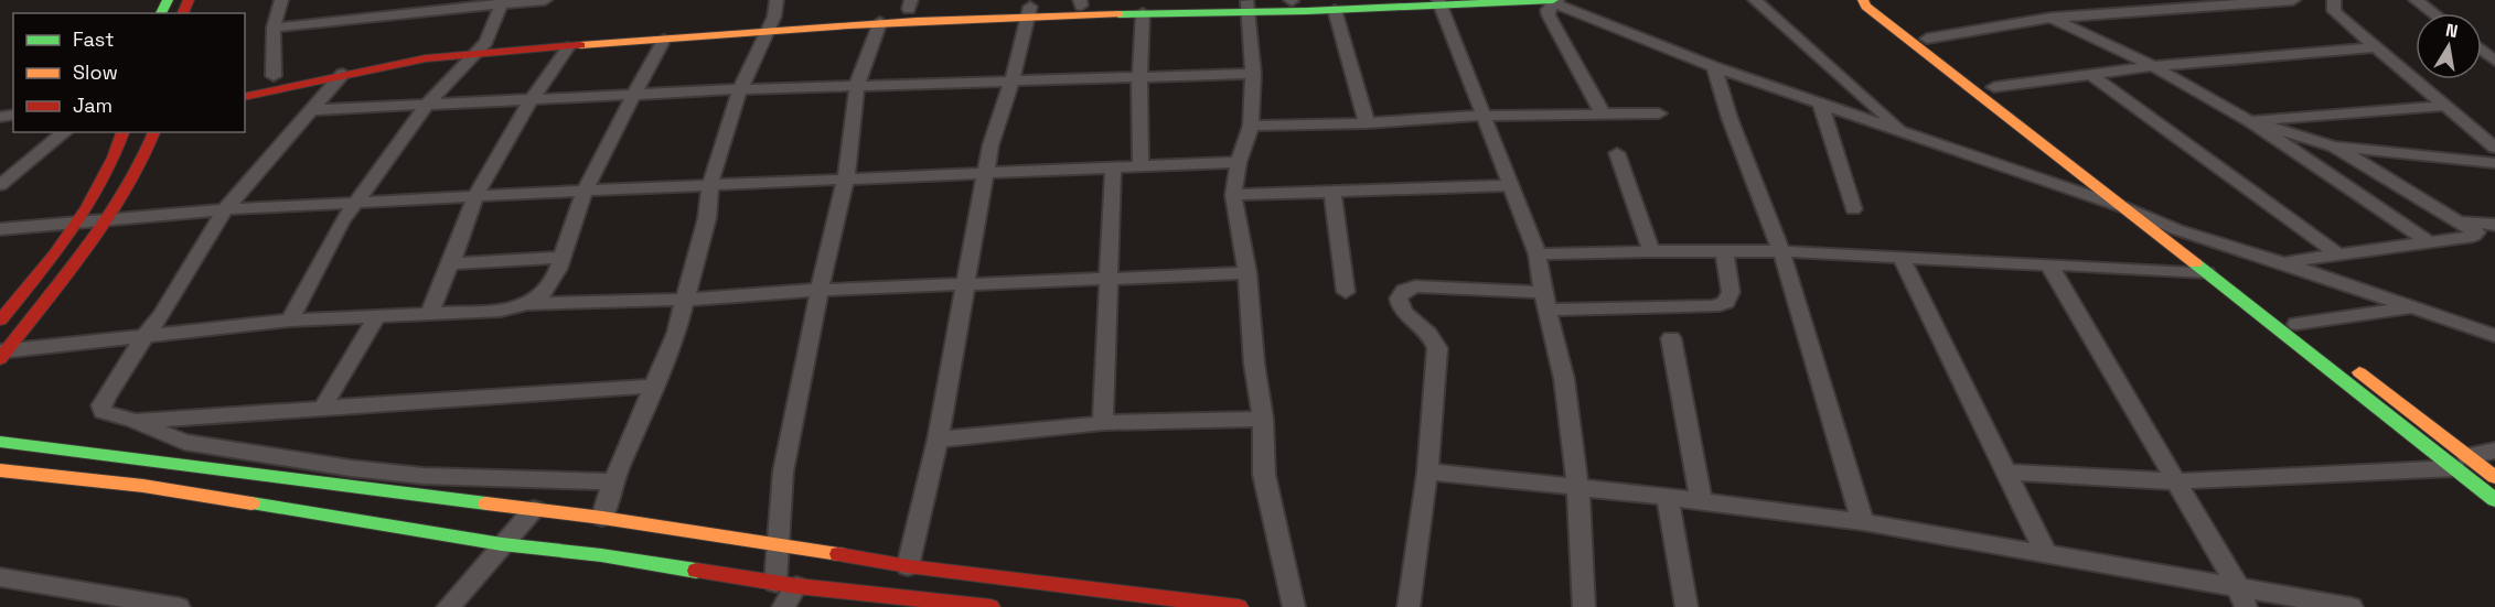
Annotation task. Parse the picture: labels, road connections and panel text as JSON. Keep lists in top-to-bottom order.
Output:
{
  "legend": ["Fast", "Slow", "Jam"],
  "north": "top"
}
